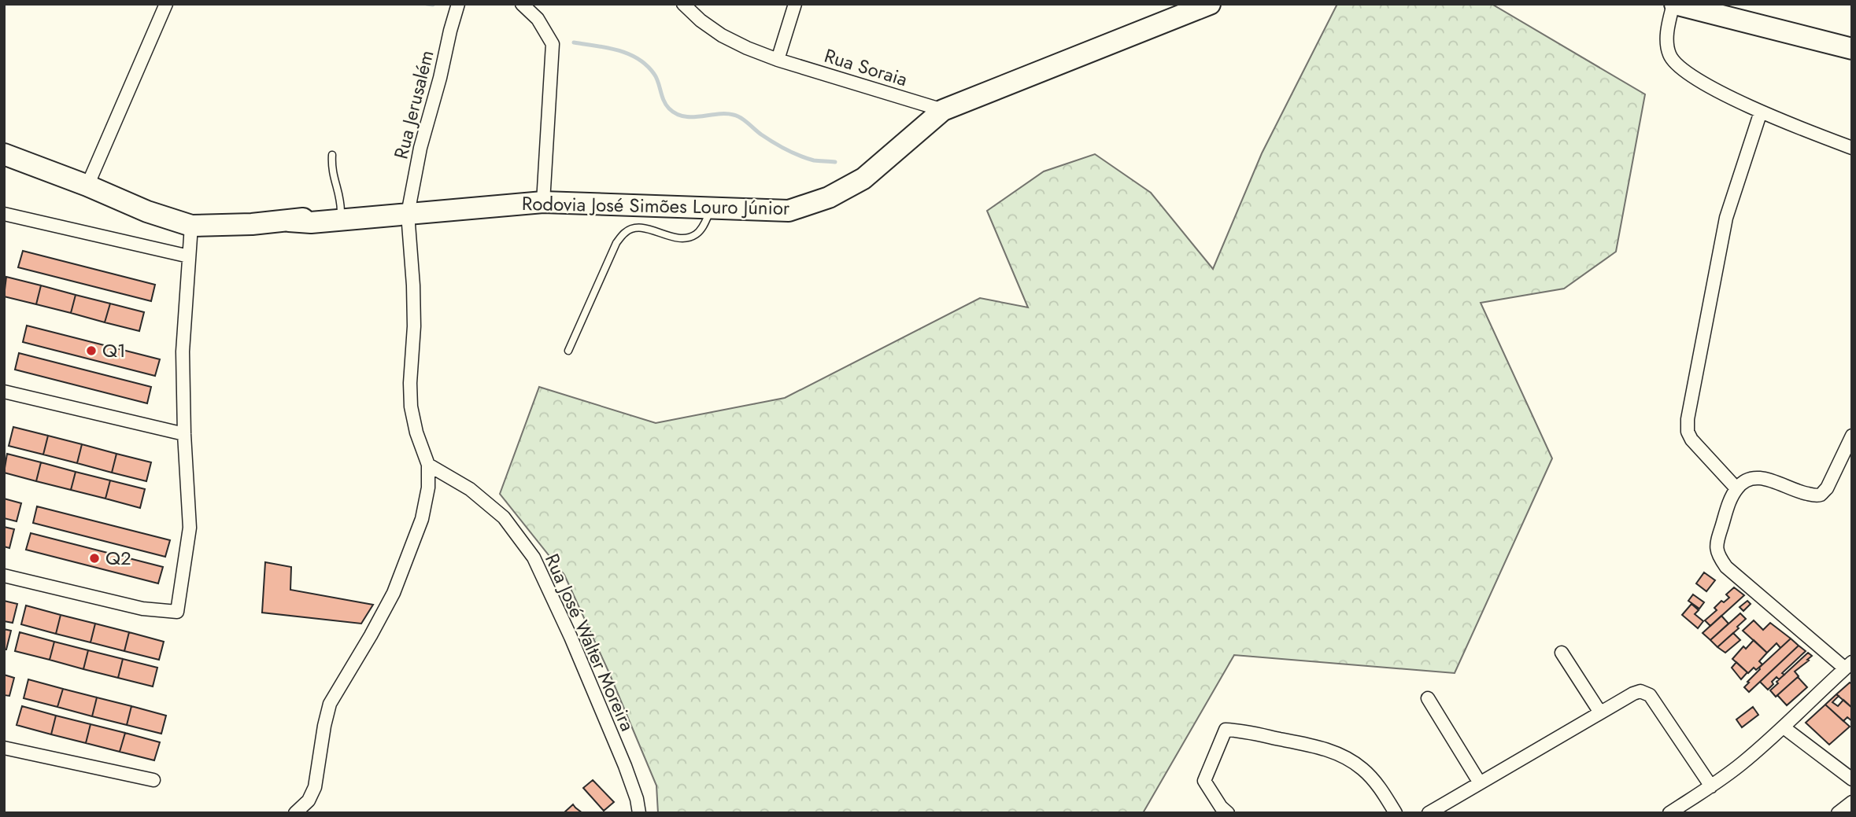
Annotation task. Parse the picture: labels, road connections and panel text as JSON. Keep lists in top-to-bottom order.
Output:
{
  "streets": {
    "main road": ["Rodovia José Simões Louro Júnior"],
    "street": ["Rua Soraia", "Rua Jerusalém", "Rua José Walter Moreira"]
  },
  "crossings": [
    ["Rua Soraia", "Rodovia José Simões Louro Júnior"],
    ["Rua Jerusalém", "Rodovia José Simões Louro Júnior"],
    ["Rua Jerusalém", "Rua José Walter Moreira"]
  ],
  "places": ["Q1", "Q2"]
}
